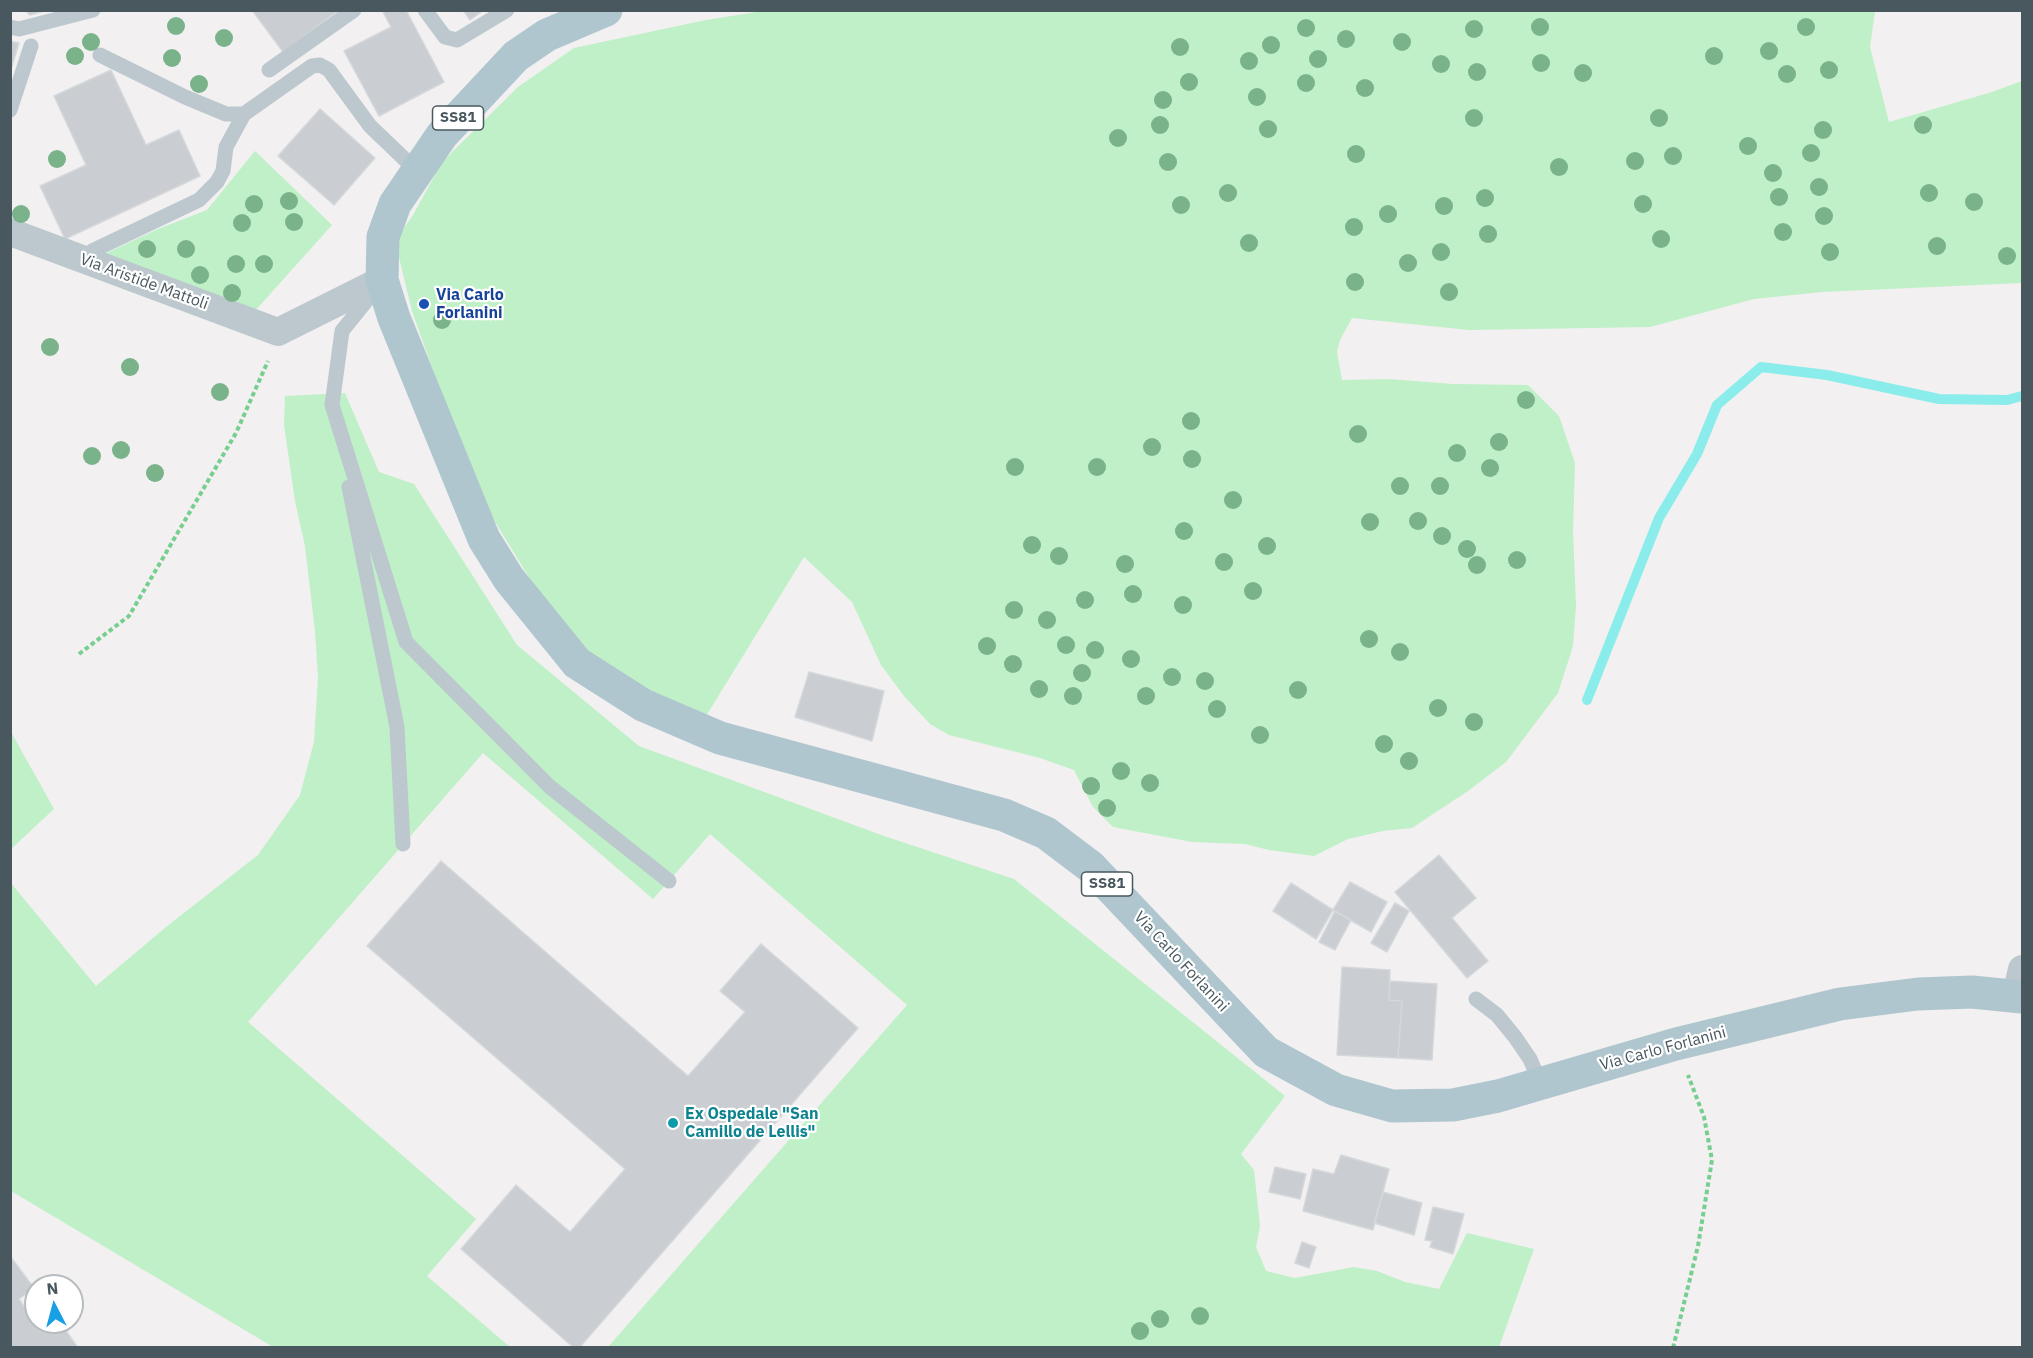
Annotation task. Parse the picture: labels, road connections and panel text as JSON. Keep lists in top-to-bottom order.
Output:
{
  "streets": {
    "main road": ["SS81", "Via Carlo Forlanini"],
    "street": ["Via Aristide Mattoli"]
  },
  "places": ["Via Carlo Forlanini", "Ex Ospedale \"San Camillo de Lellis\""],
  "north": "top"
}
